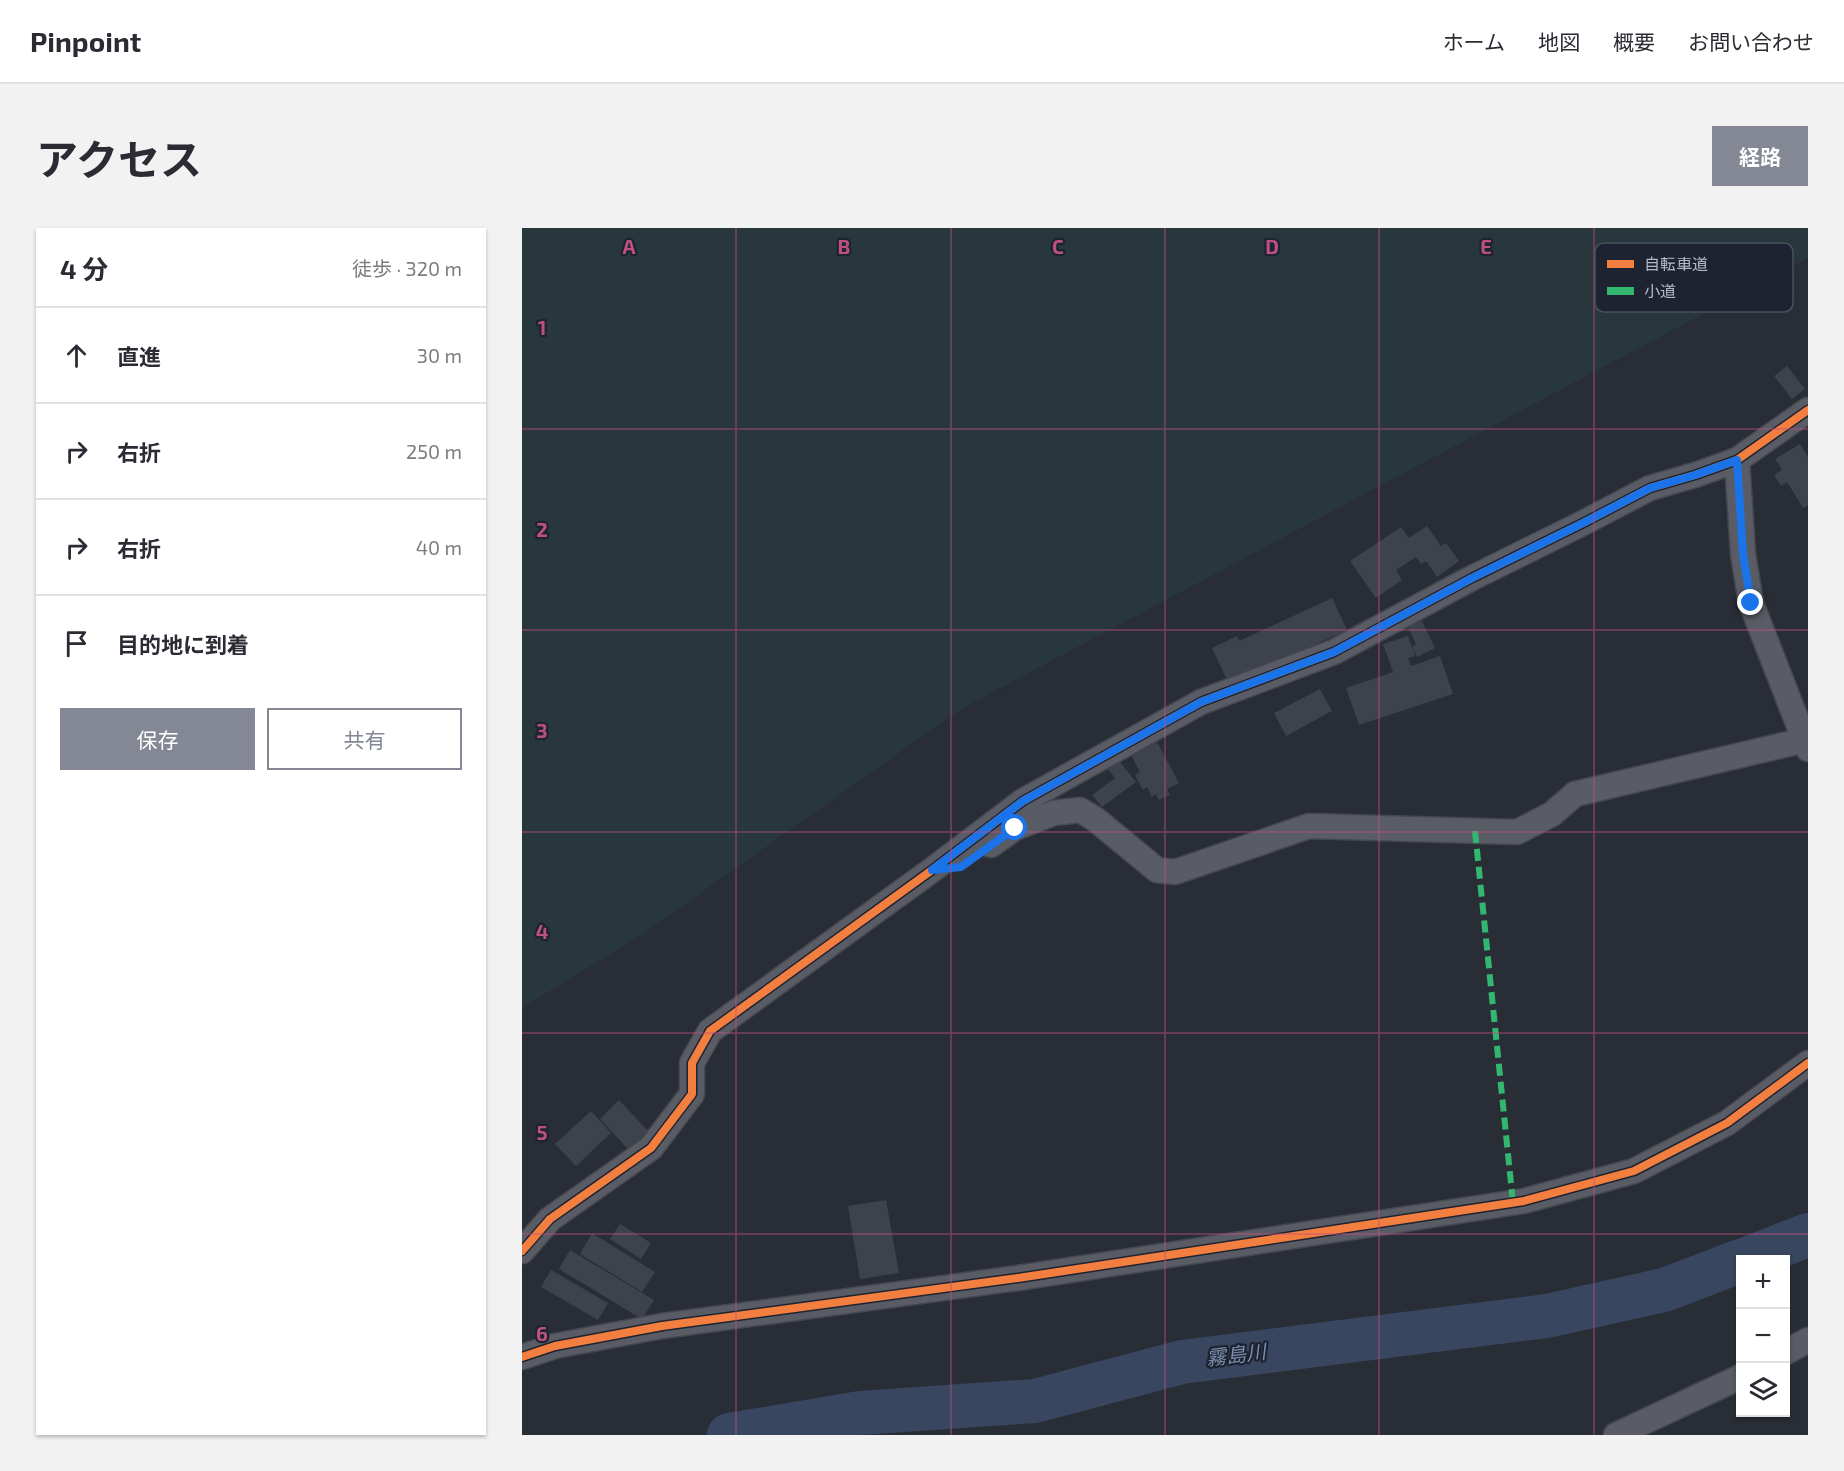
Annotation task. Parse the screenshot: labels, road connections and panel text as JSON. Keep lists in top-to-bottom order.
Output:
{
  "water": ["霧島川"],
  "legend": ["自転車道", "小道"],
  "page": {
    "header": "Pinpoint",
    "nav": [
      "ホーム",
      "地図",
      "概要",
      "お問い合わせ"
    ],
    "title": "アクセス",
    "buttons": [
      "経路",
      ["保存", "共有"]
    ],
    "heading": ["4 分", "徒歩 · 320 m"],
    "list": [
      ["直進", "30 m"],
      ["右折", "250 m"],
      ["右折", "40 m"],
      "目的地に到着"
    ],
    "map_buttons": ["+", "−"]
  },
  "grid": {
    "columns": [
      "A",
      "B",
      "C",
      "D",
      "E"
    ],
    "rows": [
      "1",
      "2",
      "3",
      "4",
      "5",
      "6"
    ]
  }
}
